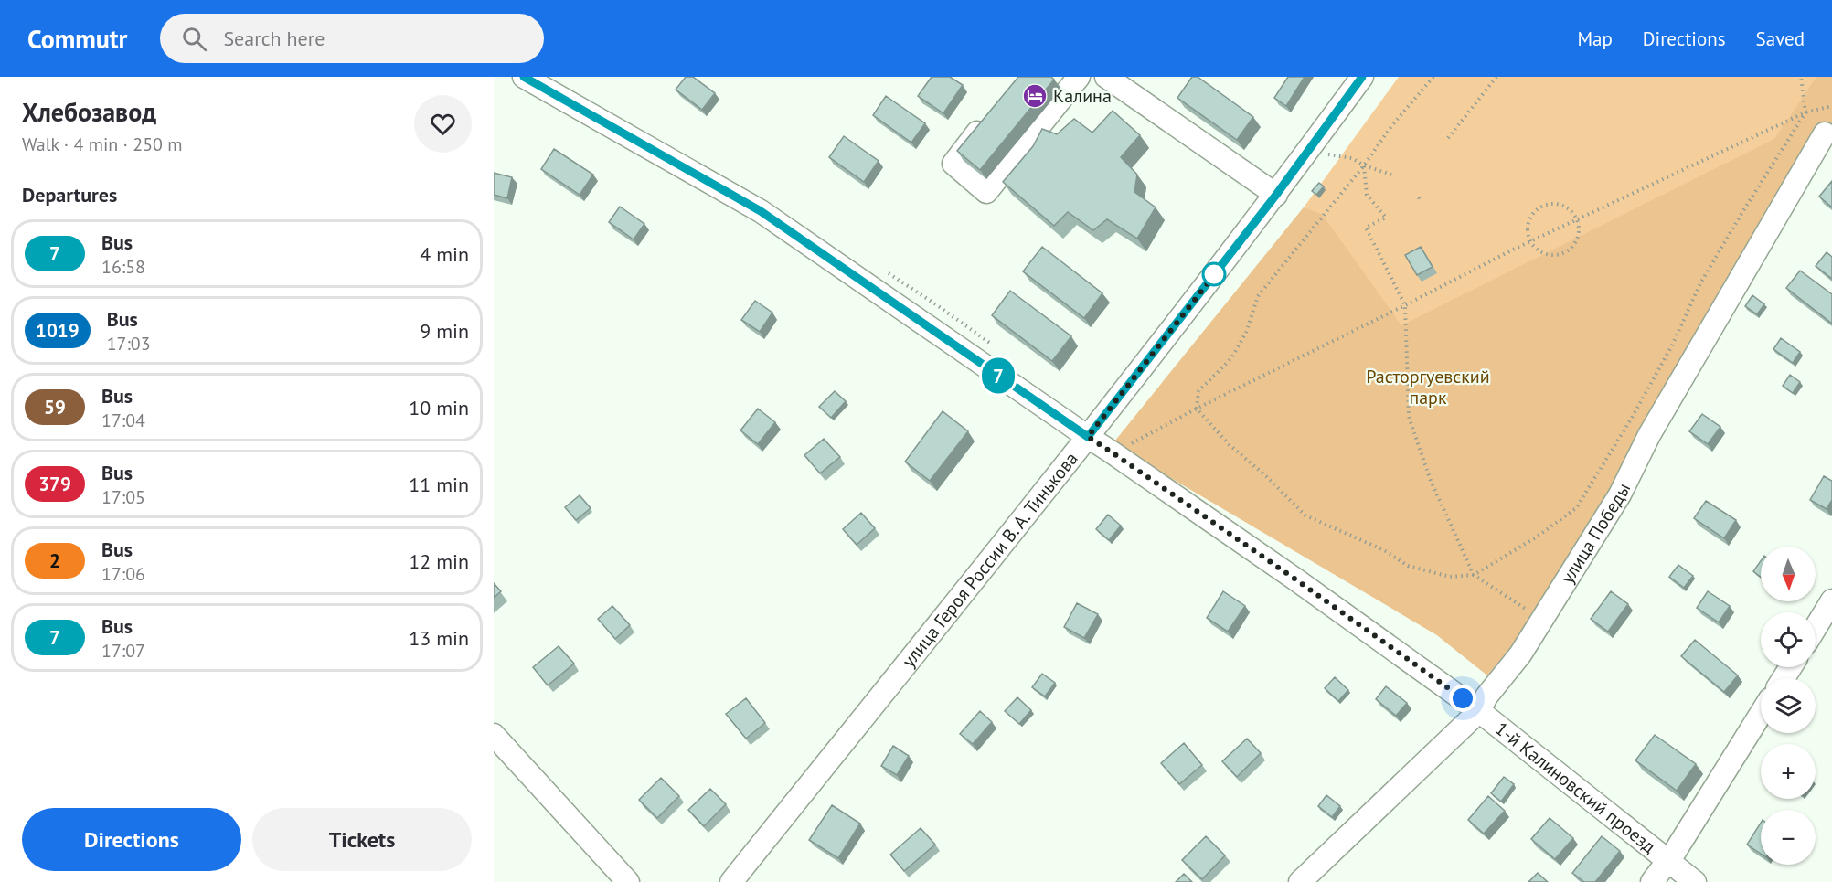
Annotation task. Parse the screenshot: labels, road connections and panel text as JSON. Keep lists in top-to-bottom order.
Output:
{
  "streets": {
    "street": ["улица Победы", "улица Героя России В. А. Тинькова", "1-й Калиновский проезд"]
  },
  "crossings": [
    ["улица Победы", "1-й Калиновский проезд"],
    ["улица Героя России В. А. Тинькова", "1-й Калиновский проезд"]
  ],
  "parks": ["Расторгуевский парк"],
  "places": {
    "hotel": ["Калина"]
  },
  "lines": ["bus line 7"],
  "north": "bottom",
  "page": {
    "header": "Commutr",
    "search": "Search here",
    "nav": ["Map", "Directions", "Saved"],
    "heading": [
      ["Хлебозавод", "Walk · 4 min · 250 m"],
      "Departures"
    ],
    "on_map": "7",
    "list": [
      {
        "mark": "7",
        "name": "Bus",
        "note": "16:58",
        "value": "4 min"
      },
      {
        "mark": "1019",
        "name": "Bus",
        "note": "17:03",
        "value": "9 min"
      },
      {
        "mark": "59",
        "name": "Bus",
        "note": "17:04",
        "value": "10 min"
      },
      {
        "mark": "379",
        "name": "Bus",
        "note": "17:05",
        "value": "11 min"
      },
      {
        "mark": "2",
        "name": "Bus",
        "note": "17:06",
        "value": "12 min"
      },
      {
        "mark": "7",
        "name": "Bus",
        "note": "17:07",
        "value": "13 min"
      }
    ],
    "map_buttons": ["+", "−"],
    "buttons": ["Directions", "Tickets"]
  }
}
